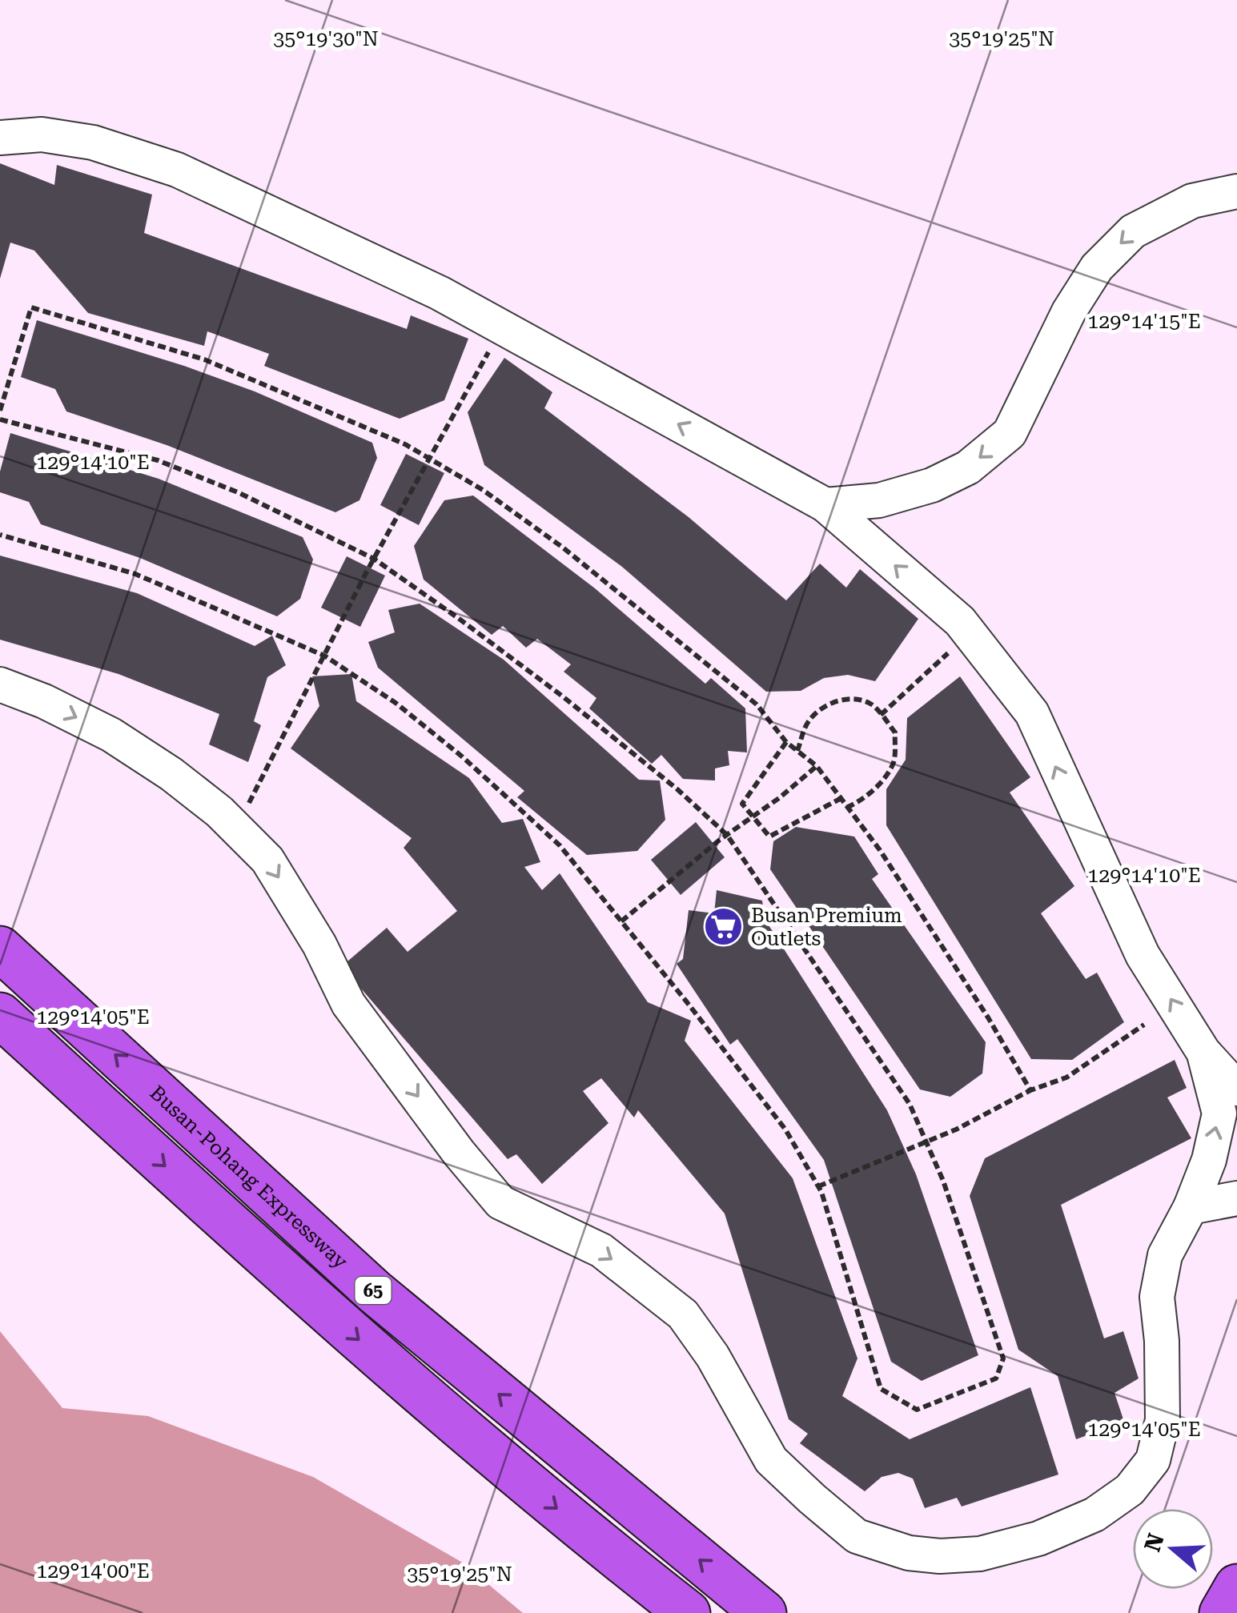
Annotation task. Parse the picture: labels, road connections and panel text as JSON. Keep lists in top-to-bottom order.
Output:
{
  "streets": {
    "highway": ["Busan-Pohang Expressway", "65"]
  },
  "places": {
    "supermarket": ["Busan Premium Outlets"]
  },
  "north": "left",
  "coordinates": [
    "35°19'30\"N",
    "35°19'25\"N",
    "129°14'15\"E",
    "129°14'10\"E",
    "129°14'05\"E",
    "129°14'00\"E"
  ]
}
